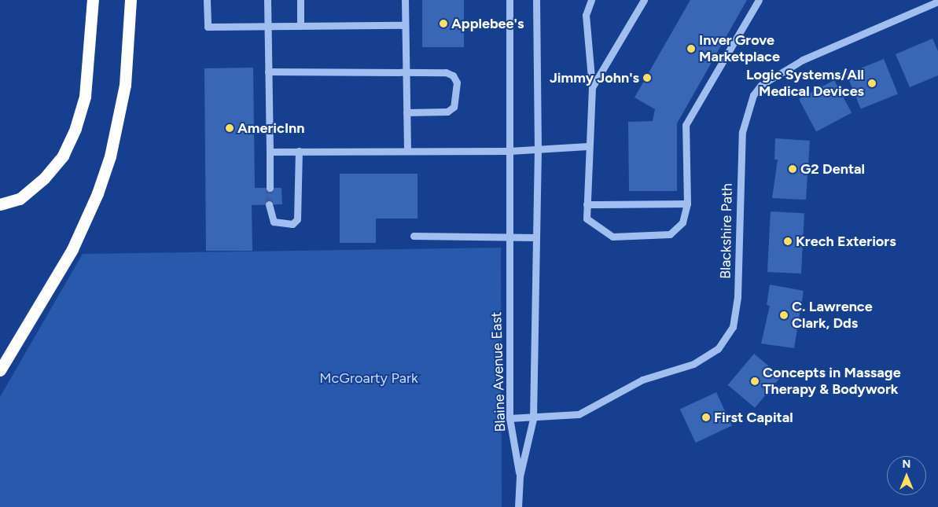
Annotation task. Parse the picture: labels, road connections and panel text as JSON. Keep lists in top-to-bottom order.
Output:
{
  "streets": {
    "street": ["Blackshire Path", "Blaine Avenue East"]
  },
  "crossings": [
    ["Blackshire Path", "Blaine Avenue East"]
  ],
  "parks": ["McGroarty Park"],
  "places": [
    "Applebee's",
    "Inver Grove Marketplace",
    "Jimmy John's",
    "Logic Systems/All Medical Devices",
    "AmericInn",
    "G2 Dental",
    "Krech Exteriors",
    "C. Lawrence Clark, Dds",
    "Concepts in Massage Therapy & Bodywork",
    "First Capital"
  ],
  "north": "top"
}
